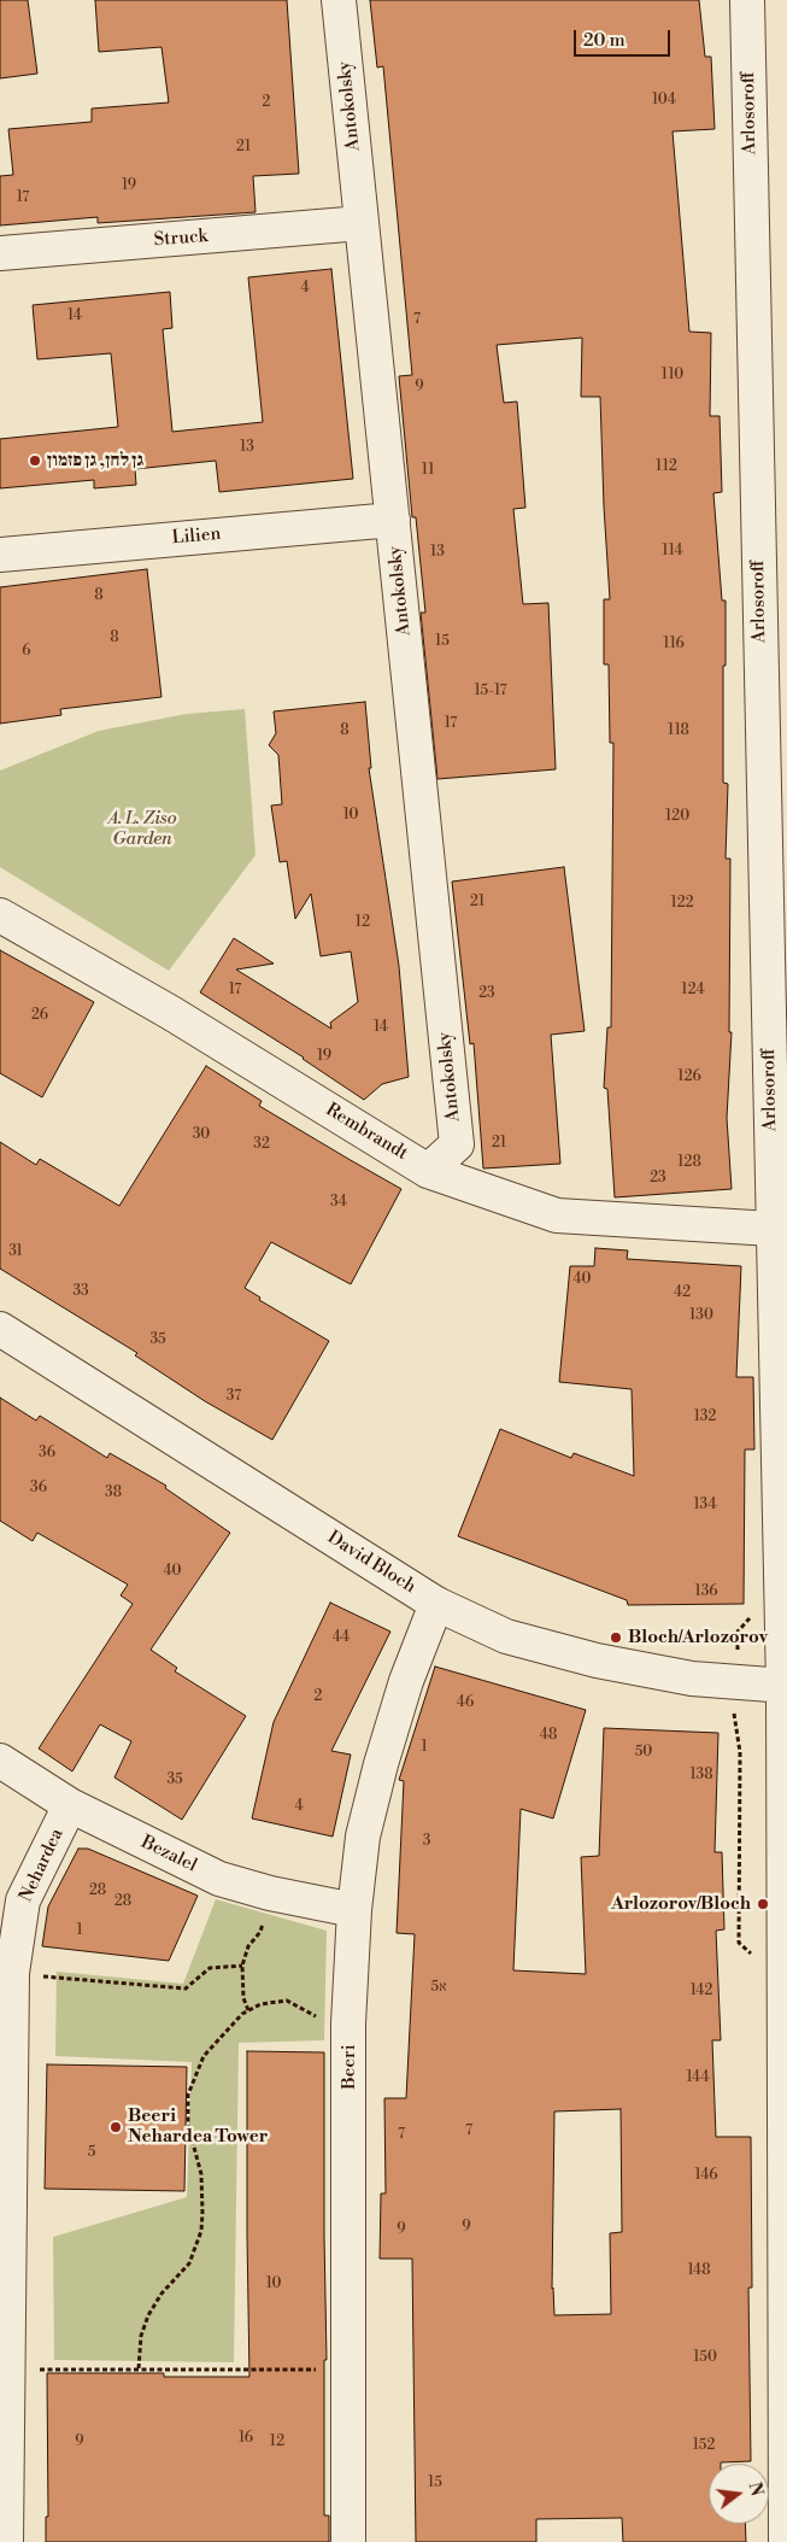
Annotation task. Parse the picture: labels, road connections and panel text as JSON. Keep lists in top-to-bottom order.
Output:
{
  "streets": {
    "street": [
      "Antokolsky",
      "Arlosoroff",
      "Struck",
      "Lilien",
      "Rembrandt",
      "David Bloch",
      "Bezalel",
      "Nehardea",
      "Beeri"
    ]
  },
  "crossings": [
    ["Antokolsky", "Struck"],
    ["Antokolsky", "Lilien"],
    ["Antokolsky", "Rembrandt"],
    ["Arlosoroff", "Rembrandt"],
    ["Arlosoroff", "David Bloch"],
    ["David Bloch", "Beeri"],
    ["Bezalel", "Nehardea"],
    ["Bezalel", "Beeri"]
  ],
  "parks": ["A. L. Ziso Garden"],
  "places": [
    "גן לחן, גן פזמון",
    "Bloch/Arlozorov",
    "Arlozorov/Bloch",
    "Beeri Nehardea Tower"
  ],
  "house_numbers": [
    "104",
    "2",
    "21",
    "19",
    "17",
    "4",
    "14",
    "7",
    "110",
    "9",
    "13",
    "112",
    "11",
    "114",
    "13",
    "8",
    "8",
    "15",
    "116",
    "6",
    "15-17",
    "17",
    "8",
    "118",
    "10",
    "120",
    "21",
    "122",
    "12",
    "17",
    "124",
    "23",
    "26",
    "14",
    "19",
    "126",
    "30",
    "21",
    "32",
    "128",
    "23",
    "34",
    "31",
    "40",
    "33",
    "42",
    "130",
    "35",
    "37",
    "132",
    "36",
    "36",
    "38",
    "134",
    "40",
    "136",
    "44",
    "2",
    "46",
    "48",
    "1",
    "50",
    "138",
    "35",
    "4",
    "3",
    "28",
    "28",
    "1",
    "5א",
    "142",
    "144",
    "7",
    "7",
    "5",
    "146",
    "9",
    "9",
    "148",
    "10",
    "150",
    "16",
    "9",
    "12",
    "152",
    "15"
  ],
  "scale_bar": "20 m",
  "north": "right"
}
